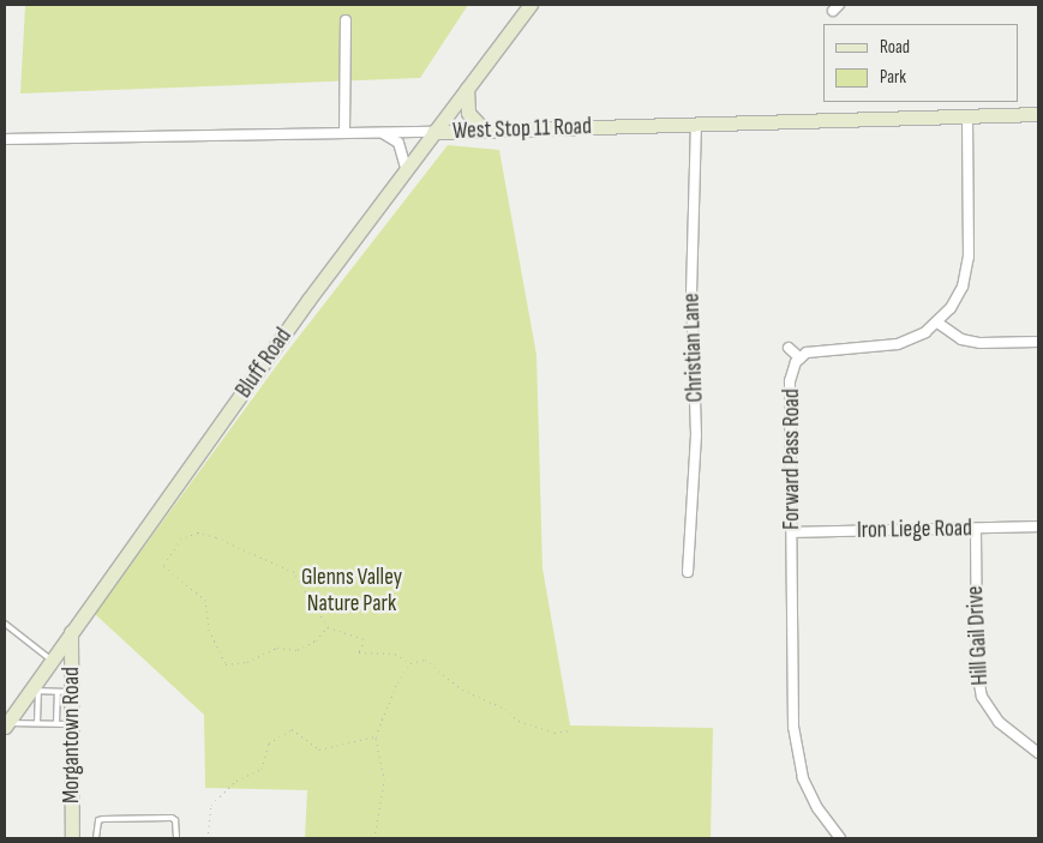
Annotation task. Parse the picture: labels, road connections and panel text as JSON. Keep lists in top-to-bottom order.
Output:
{
  "streets": {
    "main road": ["West Stop 11 Road", "Bluff Road", "Morgantown Road"],
    "street": [
      "Christian Lane",
      "Forward Pass Road",
      "Iron Liege Road",
      "Hill Gail Drive"
    ]
  },
  "crossings": [
    ["West Stop 11 Road", "Christian Lane"],
    ["West Stop 11 Road", "Bluff Road"],
    ["West Stop 11 Road", "Forward Pass Road"],
    ["Bluff Road", "Morgantown Road"],
    ["Forward Pass Road", "Iron Liege Road"],
    ["Iron Liege Road", "Hill Gail Drive"]
  ],
  "parks": ["Glenns Valley Nature Park"],
  "legend": ["Road", "Park"]
}
